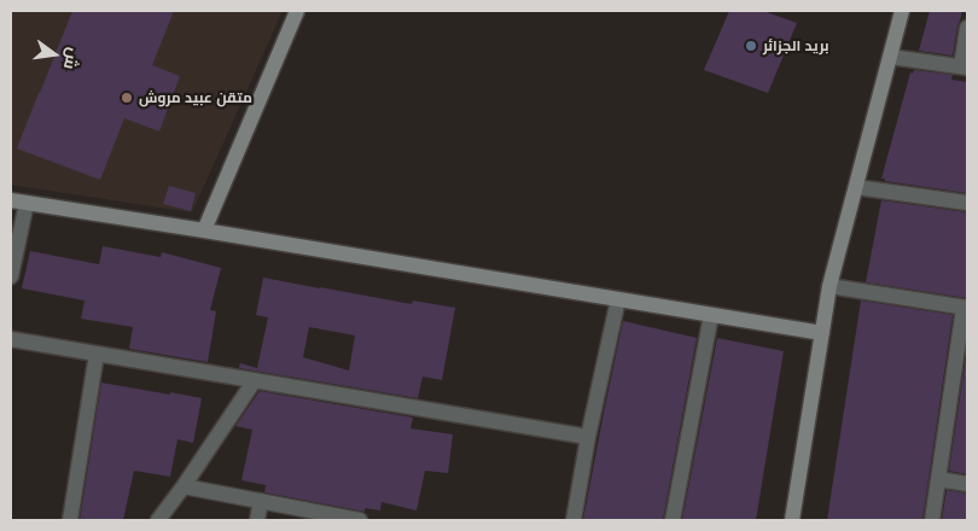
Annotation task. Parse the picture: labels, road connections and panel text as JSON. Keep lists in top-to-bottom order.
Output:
{
  "places": ["بريد الجزائر", "متقن عبيد مروش"],
  "north": "right"
}
